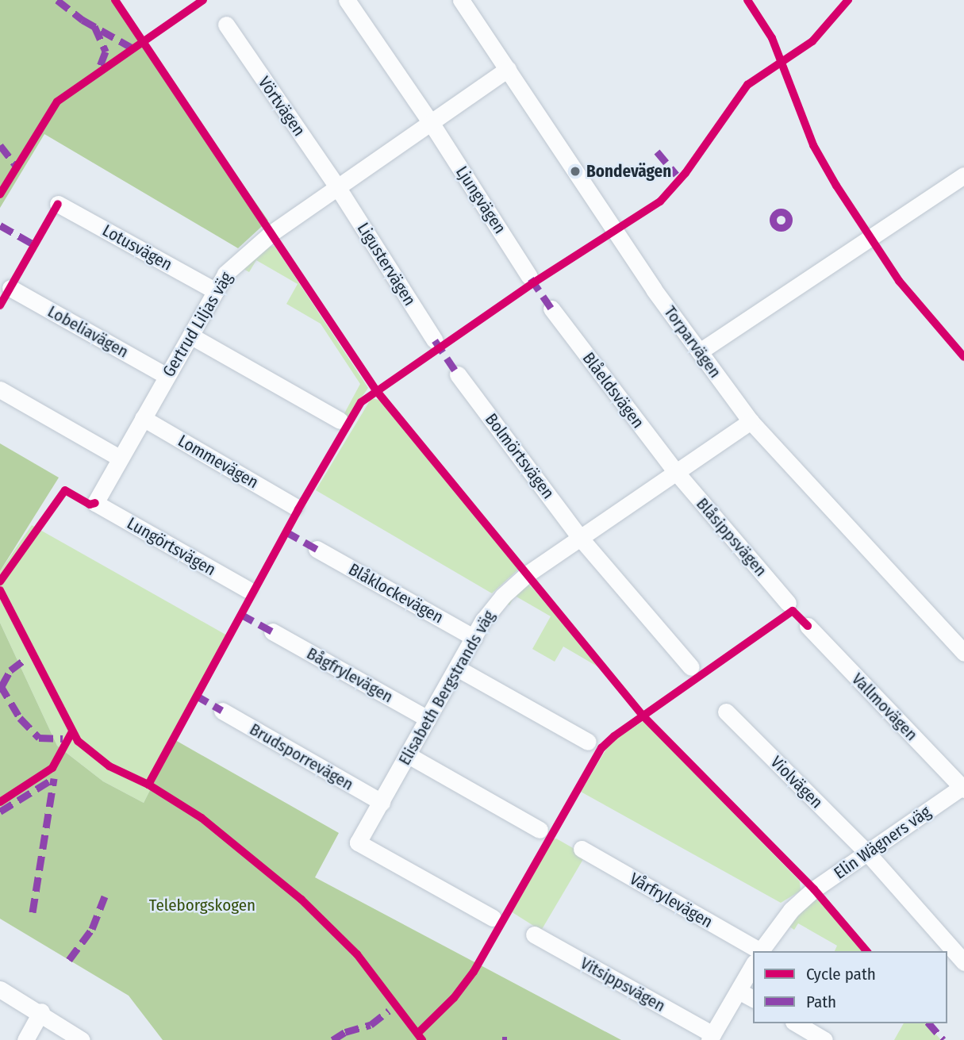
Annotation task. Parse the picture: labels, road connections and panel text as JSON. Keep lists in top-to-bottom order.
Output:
{
  "streets": {
    "street": [
      "Vörtvägen",
      "Ljungvägen",
      "Lotusvägen",
      "Ligustervägen",
      "Gertrud Liljas väg",
      "Lobeliavägen",
      "Torparvägen",
      "Blåeldsvägen",
      "Bolmörtsvägen",
      "Lommevägen",
      "Blåsippsvägen",
      "Lungörtsvägen",
      "Blåklockevägen",
      "Bågfrylevägen",
      "Elisabeth Bergstrands väg",
      "Vallmovägen",
      "Brudsporrevägen",
      "Violvägen",
      "Elin Wägners väg",
      "Vårfrylevägen",
      "Vitsippsvägen"
    ]
  },
  "crossings": [
    ["Vörtvägen", "Ligustervägen"],
    ["Vörtvägen", "Gertrud Liljas väg"],
    ["Ljungvägen", "Gertrud Liljas väg"],
    ["Lotusvägen", "Gertrud Liljas väg"],
    ["Ligustervägen", "Gertrud Liljas väg"],
    ["Gertrud Liljas väg", "Lobeliavägen"],
    ["Gertrud Liljas väg", "Torparvägen"],
    ["Gertrud Liljas väg", "Lommevägen"],
    ["Gertrud Liljas väg", "Lungörtsvägen"],
    ["Torparvägen", "Elisabeth Bergstrands väg"],
    ["Blåeldsvägen", "Blåsippsvägen"],
    ["Blåeldsvägen", "Elisabeth Bergstrands väg"],
    ["Bolmörtsvägen", "Elisabeth Bergstrands väg"],
    ["Blåsippsvägen", "Elisabeth Bergstrands väg"],
    ["Blåklockevägen", "Elisabeth Bergstrands väg"],
    ["Bågfrylevägen", "Elisabeth Bergstrands väg"],
    ["Elisabeth Bergstrands väg", "Brudsporrevägen"],
    ["Vallmovägen", "Elin Wägners väg"],
    ["Violvägen", "Elin Wägners väg"],
    ["Elin Wägners väg", "Vitsippsvägen"]
  ],
  "parks": ["Teleborgskogen"],
  "places": ["Bondevägen"],
  "legend": ["Cycle path", "Path"]
}
